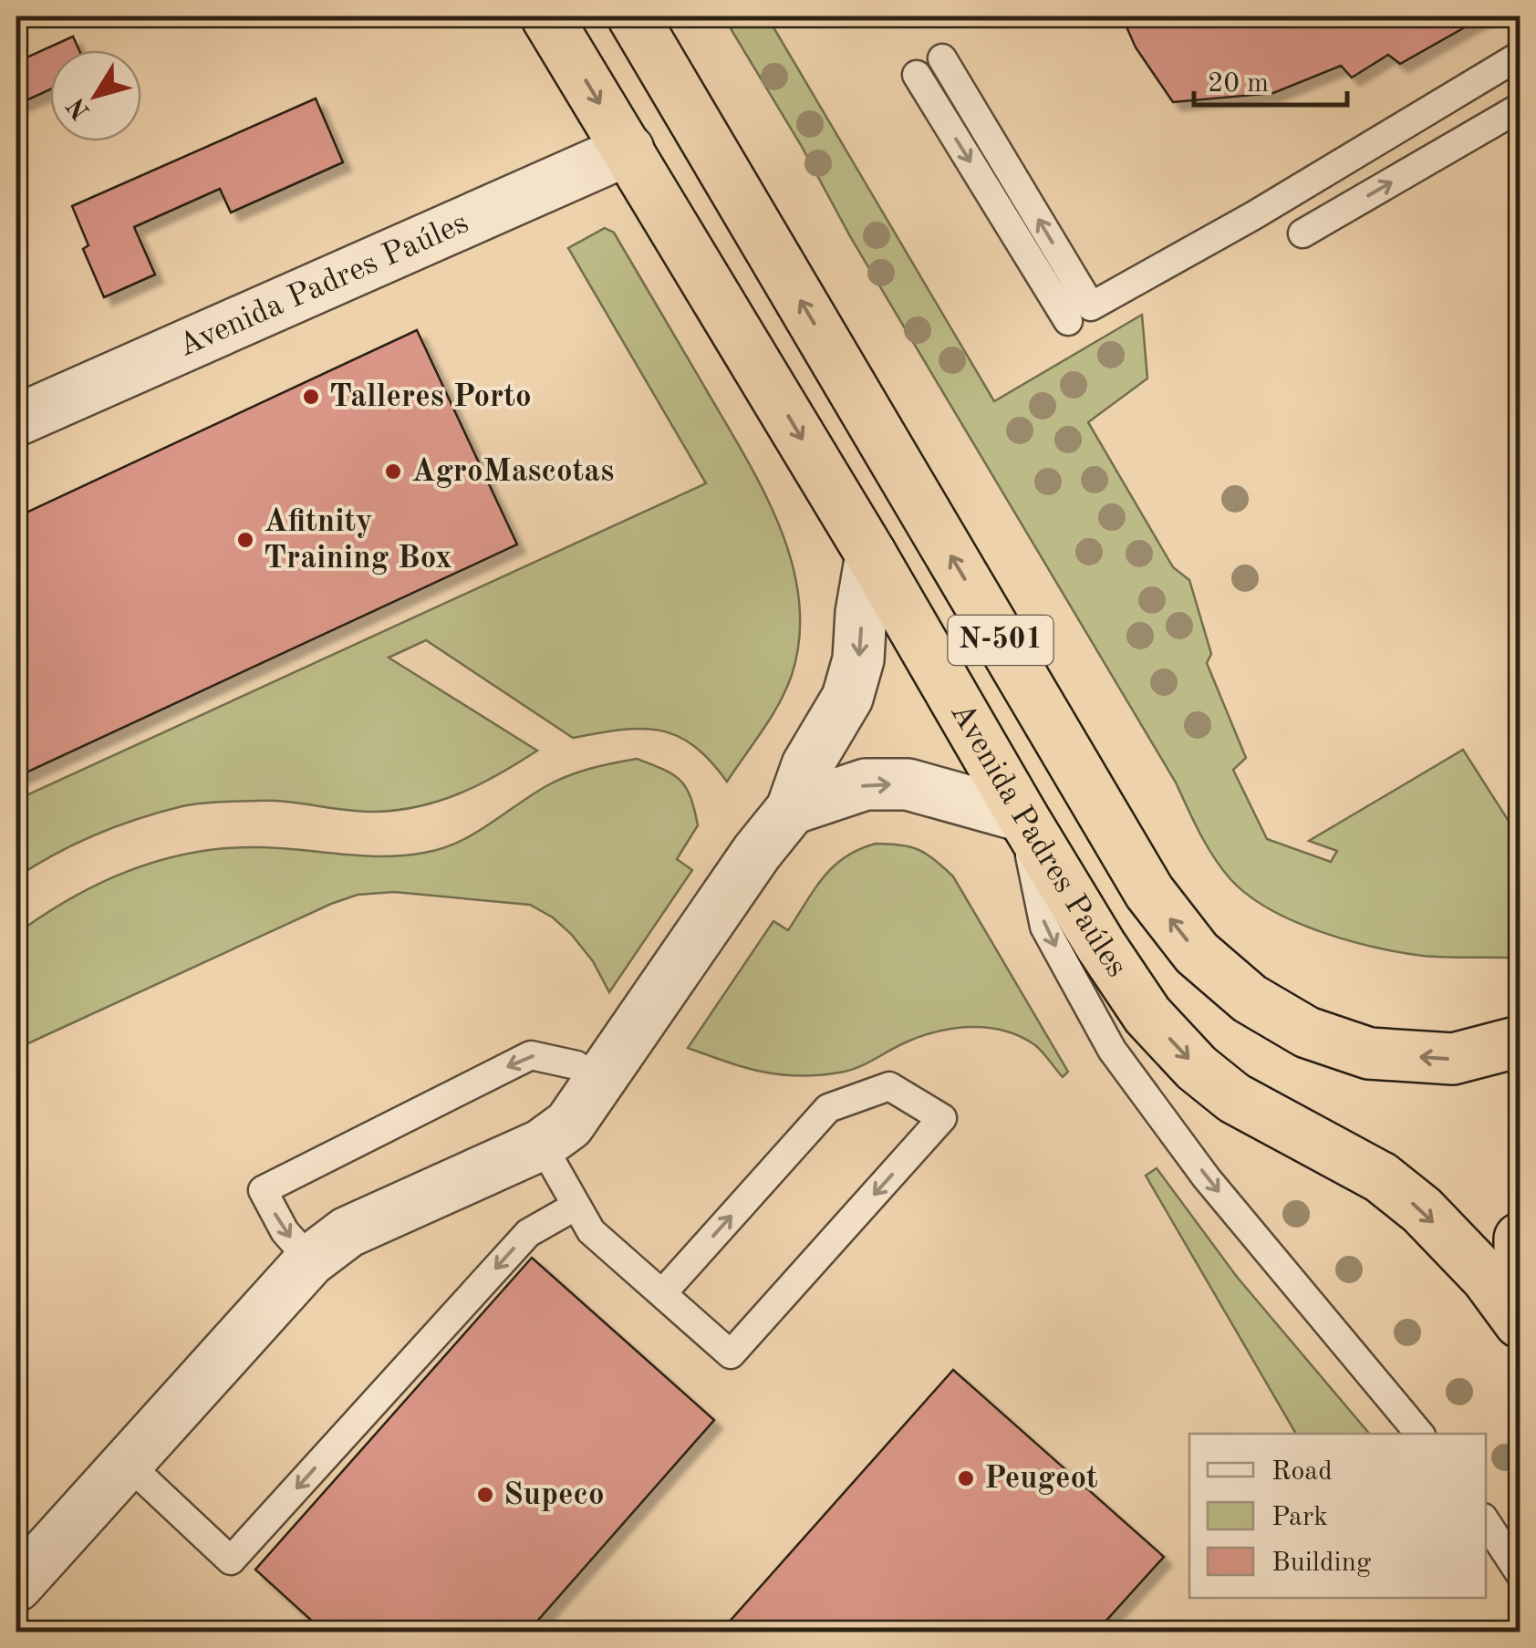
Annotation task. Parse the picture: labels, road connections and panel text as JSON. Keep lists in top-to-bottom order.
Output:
{
  "streets": {
    "highway": ["Avenida Padres Paúles", "N-501"]
  },
  "places": [
    "Talleres Porto",
    "AgroMascotas",
    "Afitnity Training Box",
    "Peugeot",
    "Supeco"
  ],
  "legend": ["Road", "Park", "Building"],
  "scale_bar": "20 m",
  "north": "bottom left"
}
